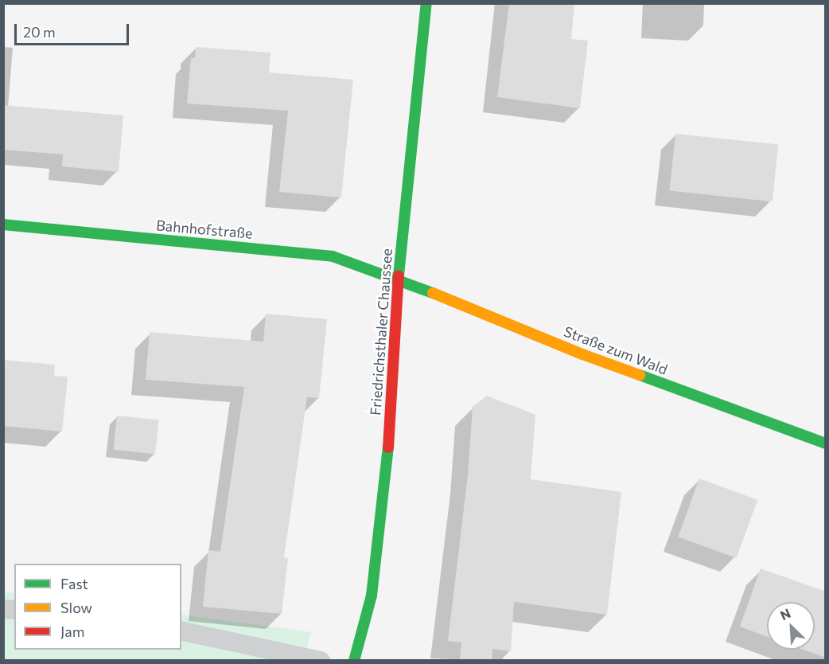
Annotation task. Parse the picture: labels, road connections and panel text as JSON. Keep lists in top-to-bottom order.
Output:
{
  "streets": {
    "street": ["Bahnhofstraße", "Friedrichsthaler Chaussee", "Straße zum Wald"]
  },
  "crossings": [
    ["Bahnhofstraße", "Friedrichsthaler Chaussee"],
    ["Bahnhofstraße", "Straße zum Wald"],
    ["Friedrichsthaler Chaussee", "Straße zum Wald"]
  ],
  "legend": ["Fast", "Slow", "Jam"],
  "scale_bar": "20 m",
  "north": "top left"
}
